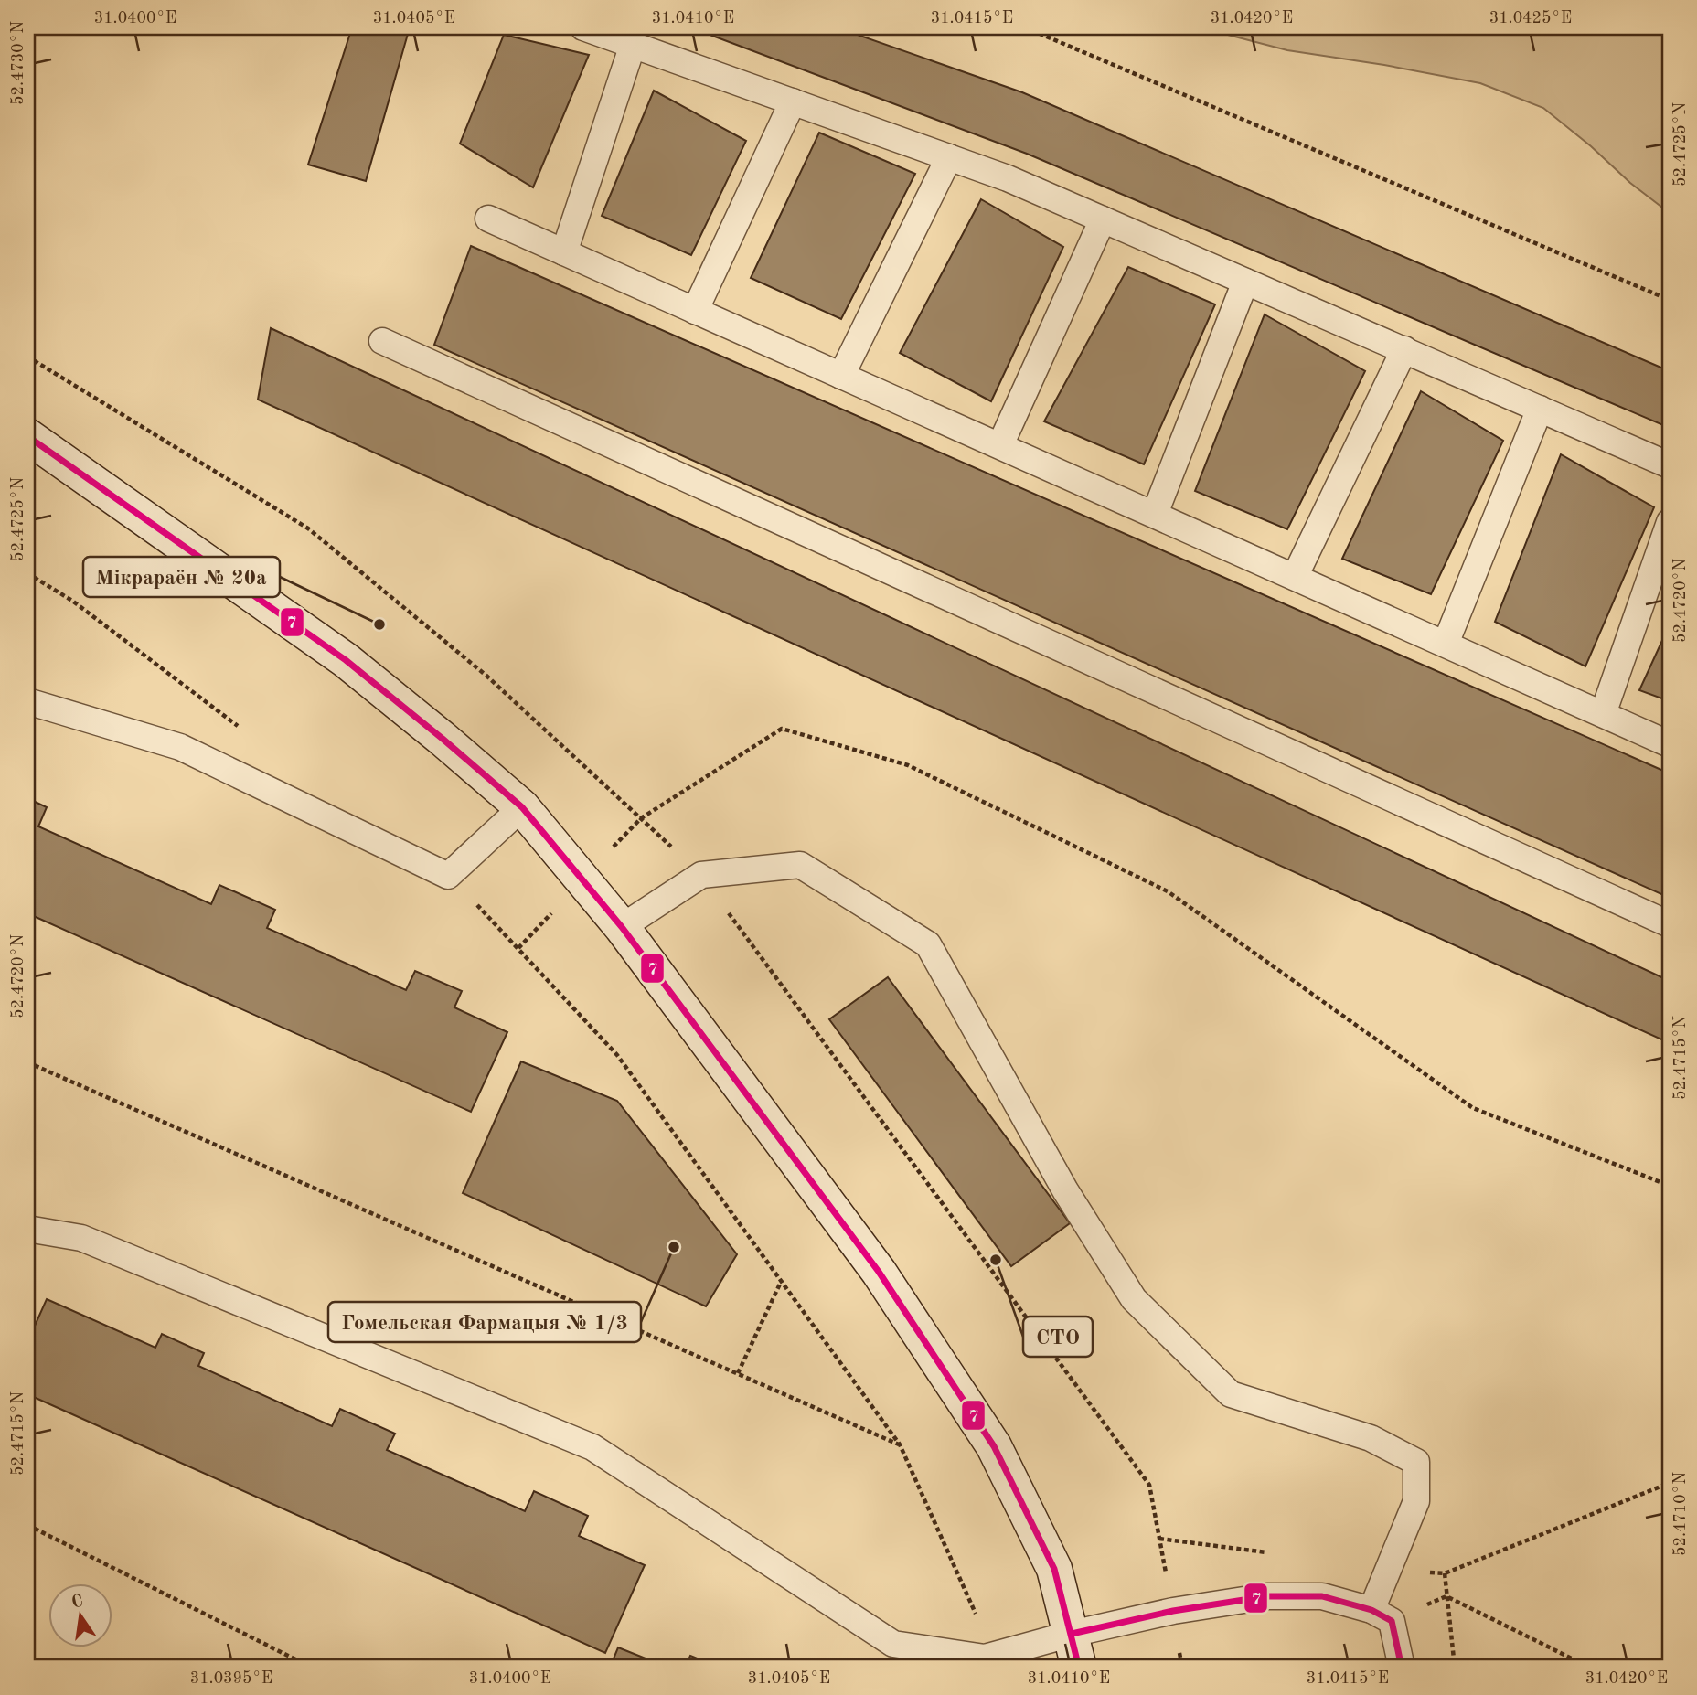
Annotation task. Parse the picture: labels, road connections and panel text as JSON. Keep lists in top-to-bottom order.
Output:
{
  "places": ["Мікрараён № 20а", "Гомельская Фармацыя № 1/3", "СТО"],
  "lines": ["transit line 7"],
  "north": "top",
  "coordinates": [
    "31.0400°E",
    "31.0405°E",
    "31.0410°E",
    "31.0415°E",
    "31.0420°E",
    "31.0425°E",
    "52.4730°N",
    "52.4725°N",
    "52.4720°N",
    "52.4715°N",
    "52.4710°N",
    "31.0395°E"
  ]
}
